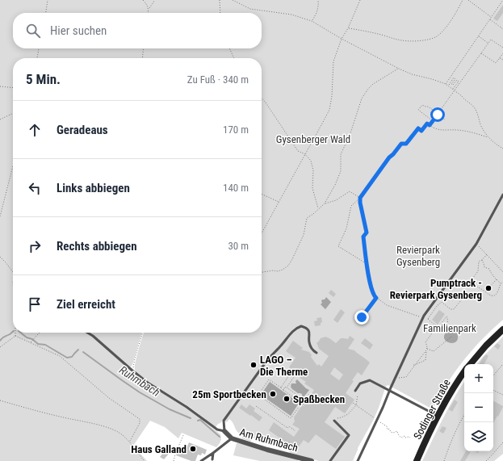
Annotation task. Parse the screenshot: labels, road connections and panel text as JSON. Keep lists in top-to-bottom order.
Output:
{
  "streets": {
    "main road": ["Sodinger Straße"],
    "street": ["Am Ruhmbach"]
  },
  "water": ["Ruhmbach"],
  "parks": ["Gysenberger Wald", "Revierpark Gysenberg", "Familienpark"],
  "places": [
    "Pumptrack - Revierpark Gysenberg",
    "LAGO – Die Therme",
    "25m Sportbecken",
    "Spaßbecken",
    "Haus Galland"
  ],
  "page": {
    "search": "Hier suchen",
    "heading": ["5 Min.", "Zu Fuß · 340 m"],
    "list": [
      ["Geradeaus", "170 m"],
      ["Links abbiegen", "140 m"],
      ["Rechts abbiegen", "30 m"],
      "Ziel erreicht"
    ],
    "map_buttons": ["+", "−"]
  }
}
